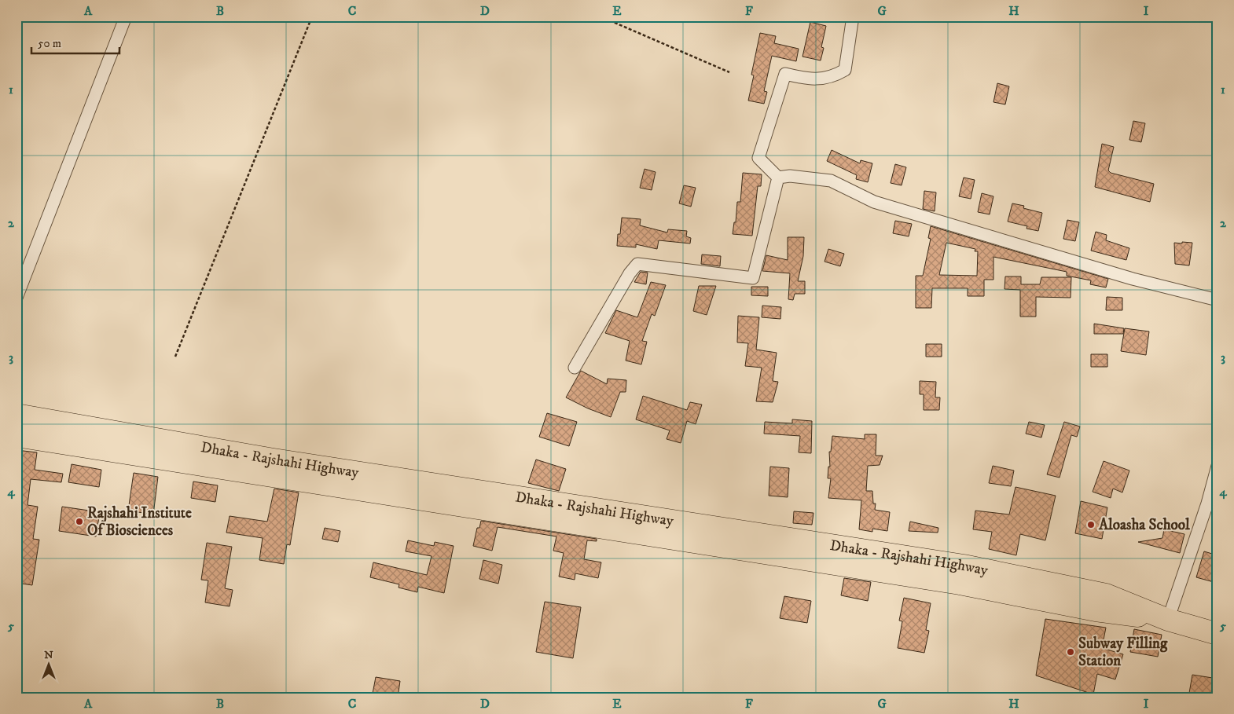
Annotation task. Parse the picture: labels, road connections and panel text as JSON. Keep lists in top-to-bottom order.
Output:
{
  "streets": {
    "highway": ["Dhaka - Rajshahi Highway"]
  },
  "places": ["Rajshahi Institute Of Biosciences", "Aloasha School", "Subway Filling Station"],
  "scale_bar": "50 m",
  "north": "top",
  "grid": {
    "columns": [
      "A",
      "B",
      "C",
      "D",
      "E",
      "F",
      "G",
      "H",
      "I"
    ],
    "rows": [
      "1",
      "2",
      "3",
      "4",
      "5"
    ]
  }
}
